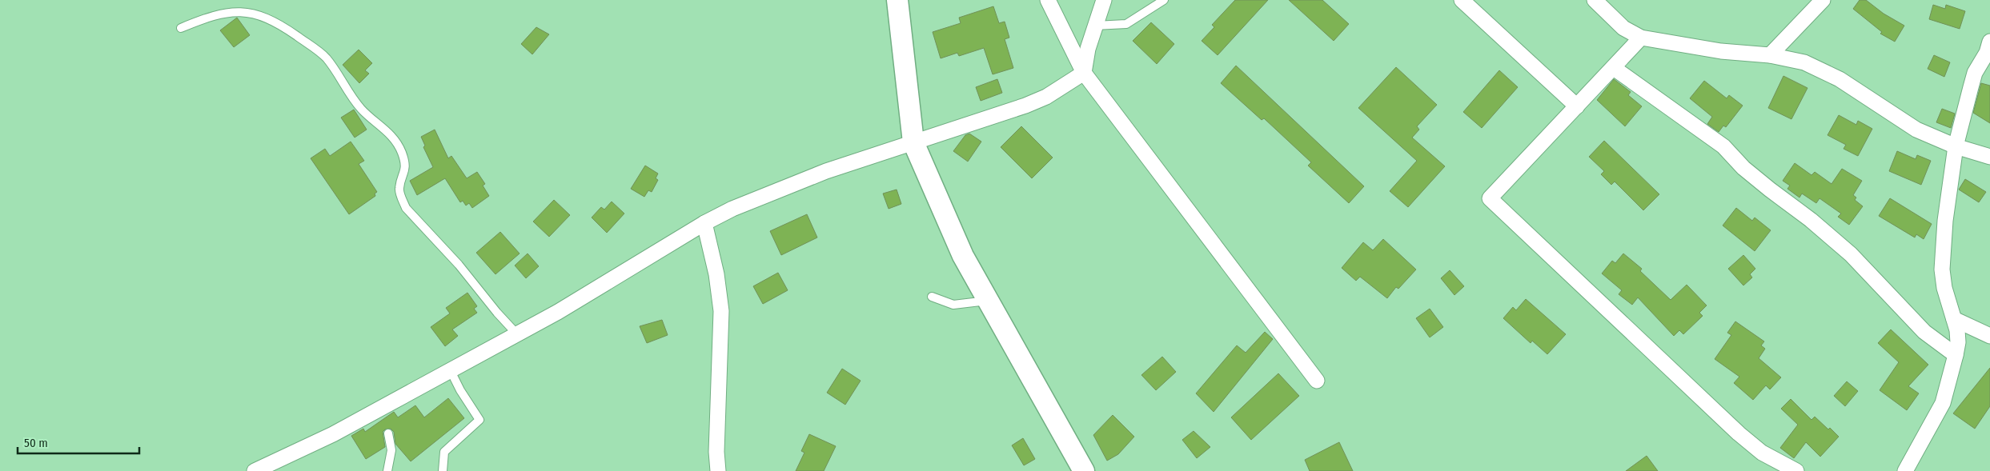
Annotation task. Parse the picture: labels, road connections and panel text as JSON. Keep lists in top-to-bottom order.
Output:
{
  "scale_bar": "50 m"
}
